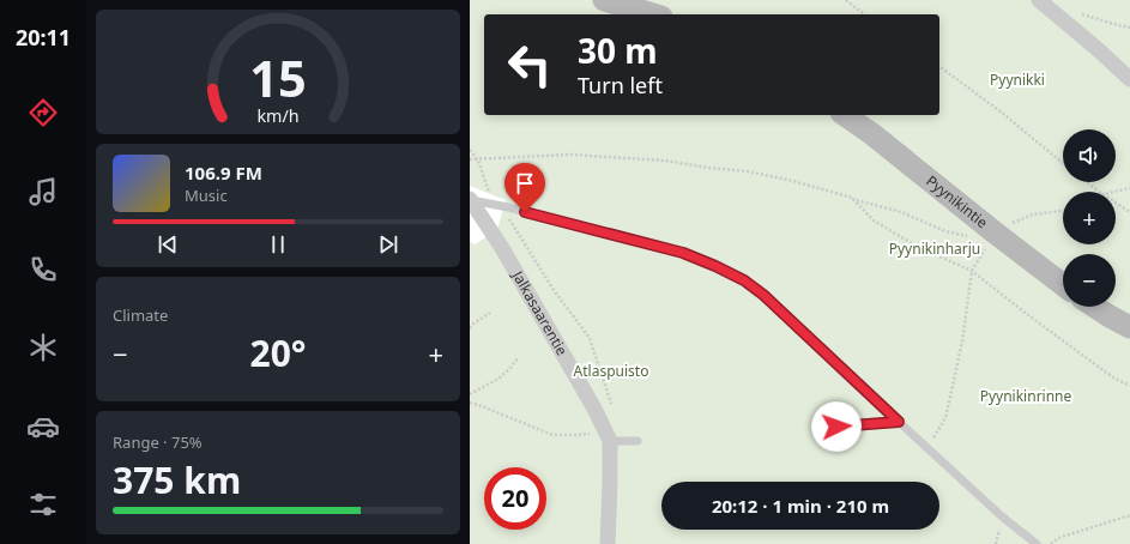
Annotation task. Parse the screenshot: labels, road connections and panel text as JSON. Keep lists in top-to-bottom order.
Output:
{
  "streets": {
    "street": ["Pyynikintie", "Jalkasaarentie"]
  },
  "parks": [
    "Pyynikki",
    "Pyynikinharju",
    "Atlaspuisto",
    "Pyynikinrinne"
  ],
  "page": {
    "tabs": "20:11",
    "turn": ["30 m", "Turn left"],
    "map_buttons": ["+", "−"],
    "song": ["106.9 FM", "Music"],
    "tile": [
      "Climate",
      ["Range · 75%", "375 km"]
    ],
    "heat": ["−", "20°", "+"],
    "limit": "20",
    "trip": "20:12 · 1 min · 210 m",
    "gauge": ["15", "km/h"]
  }
}
